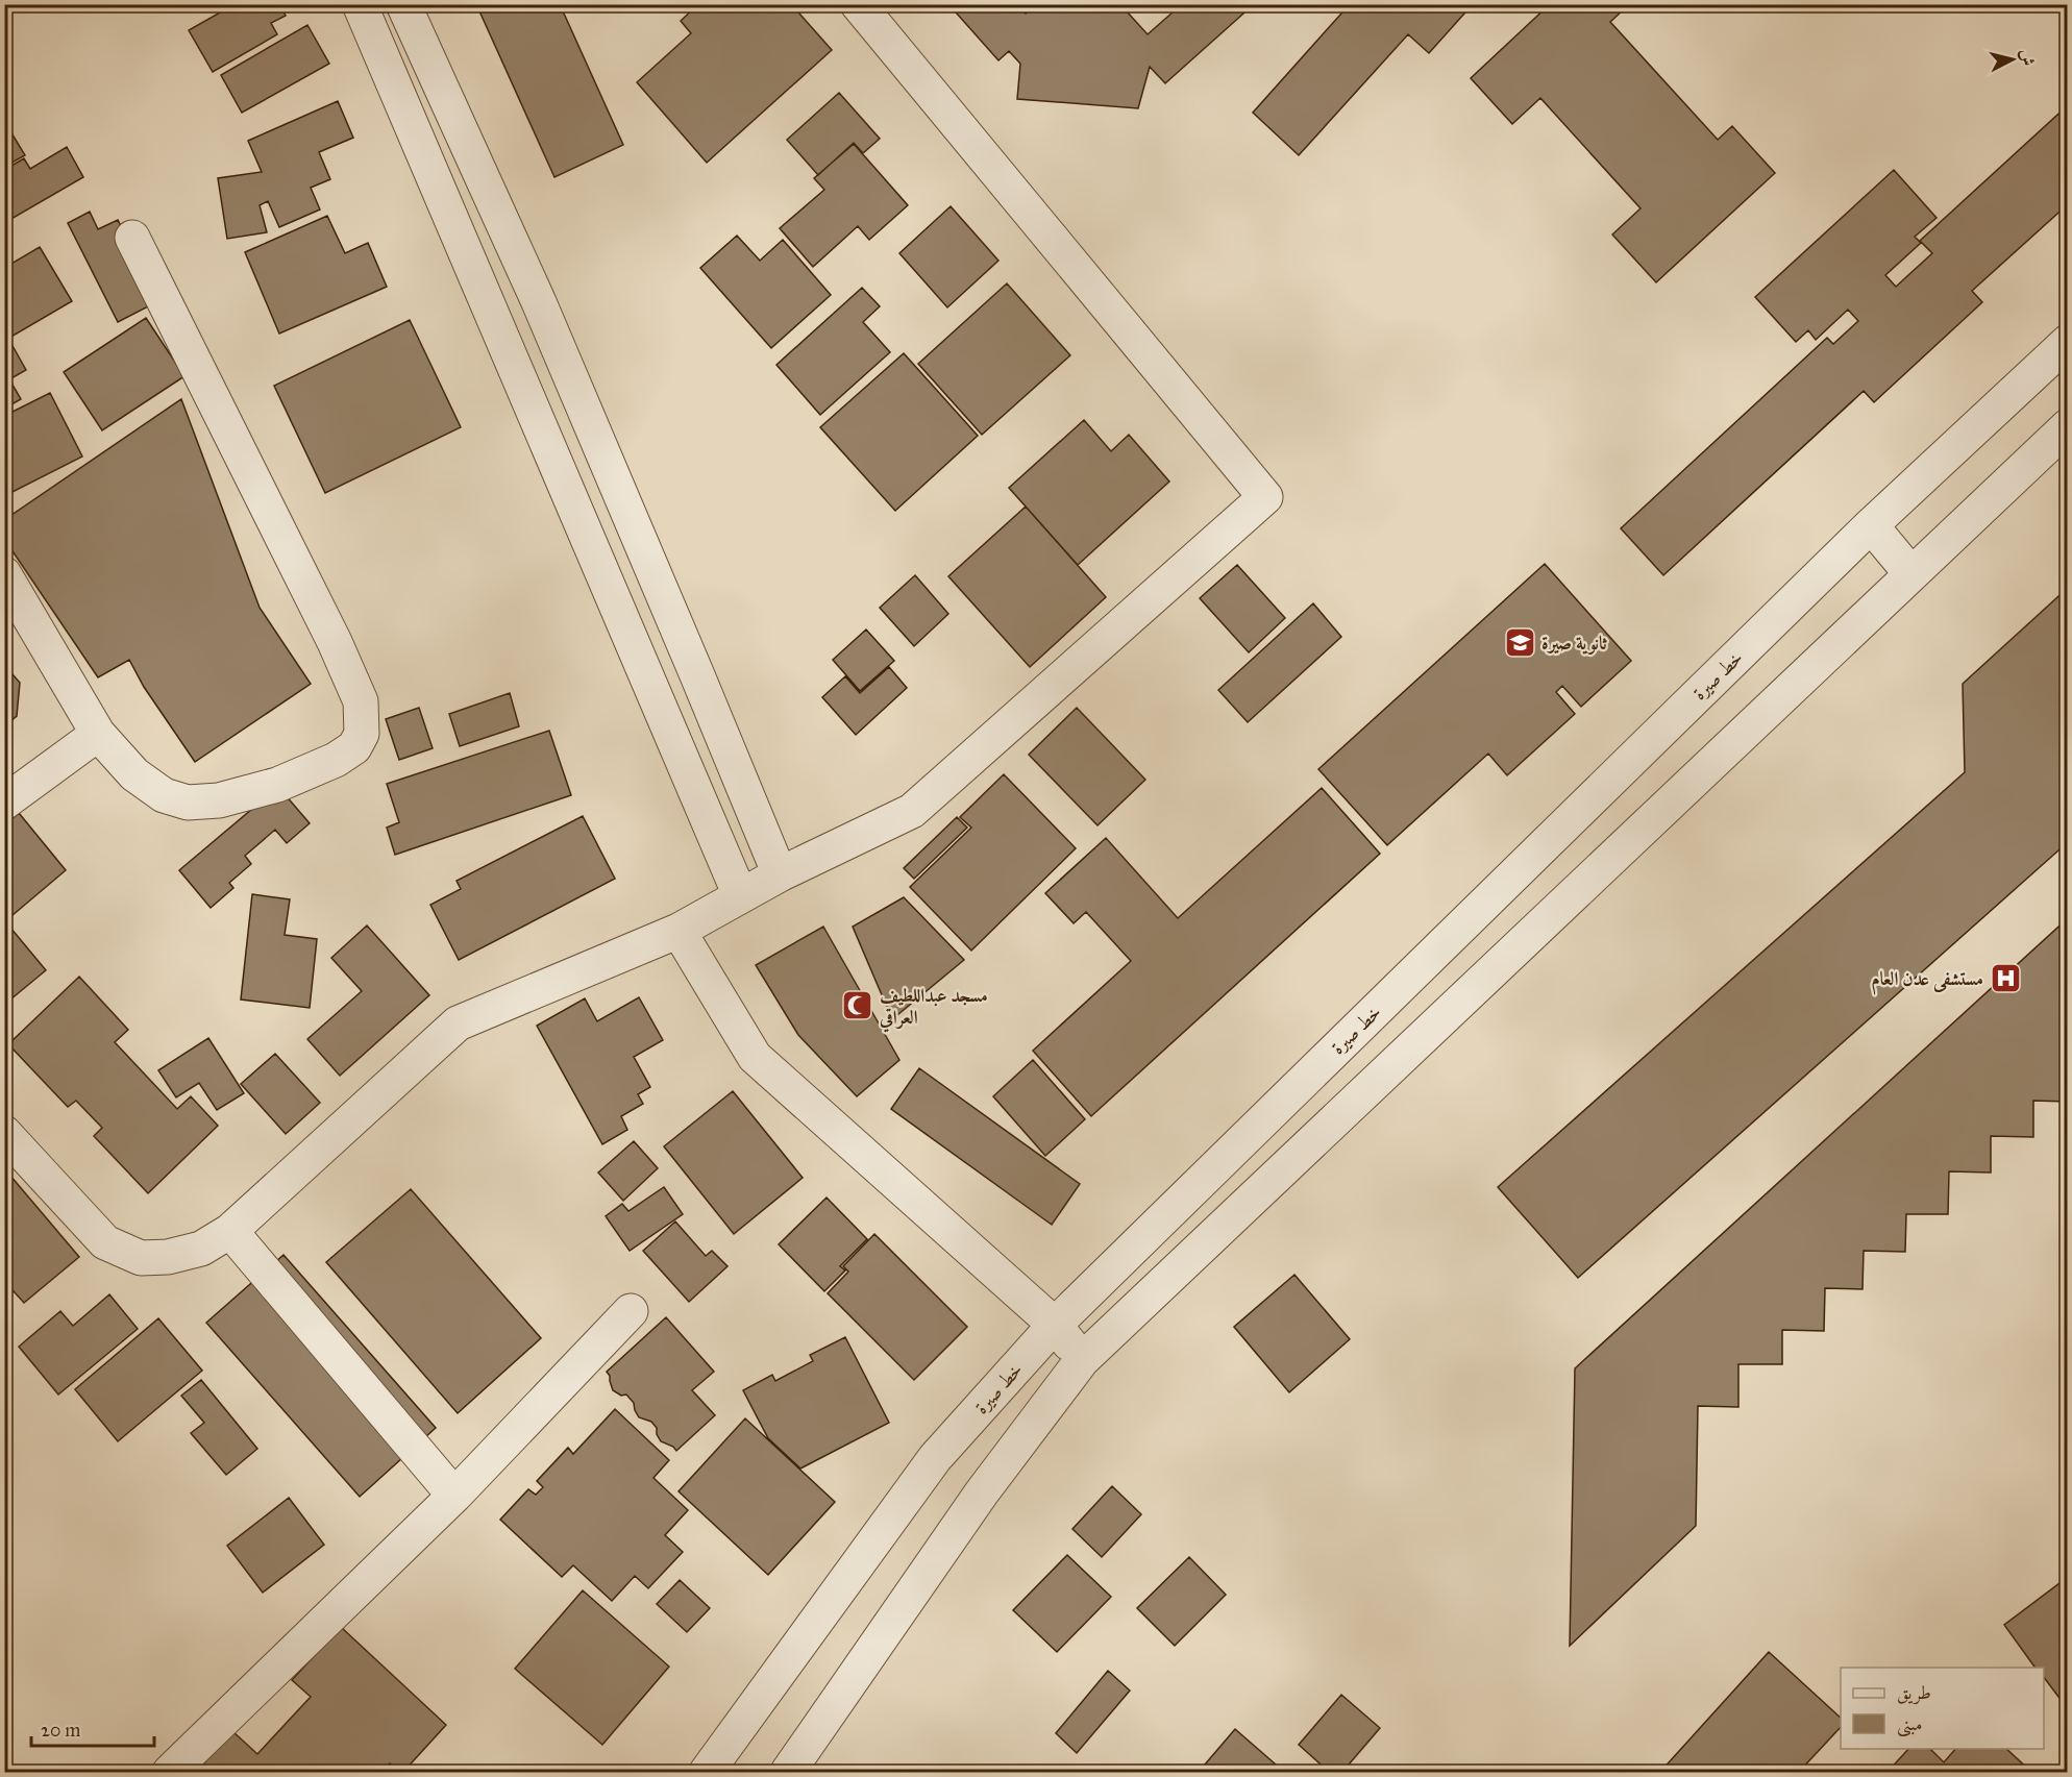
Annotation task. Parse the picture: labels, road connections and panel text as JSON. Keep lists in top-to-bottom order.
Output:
{
  "streets": {
    "street": ["خط صيرة"]
  },
  "places": {
    "school or university": ["ثانوية صيرة"],
    "hospital": ["مستشفى عدن العام"],
    "mosque": ["مسجد عبداللطيف العراقي"]
  },
  "legend": ["طريق", "مبنى"],
  "scale_bar": "20 m",
  "north": "right"
}
